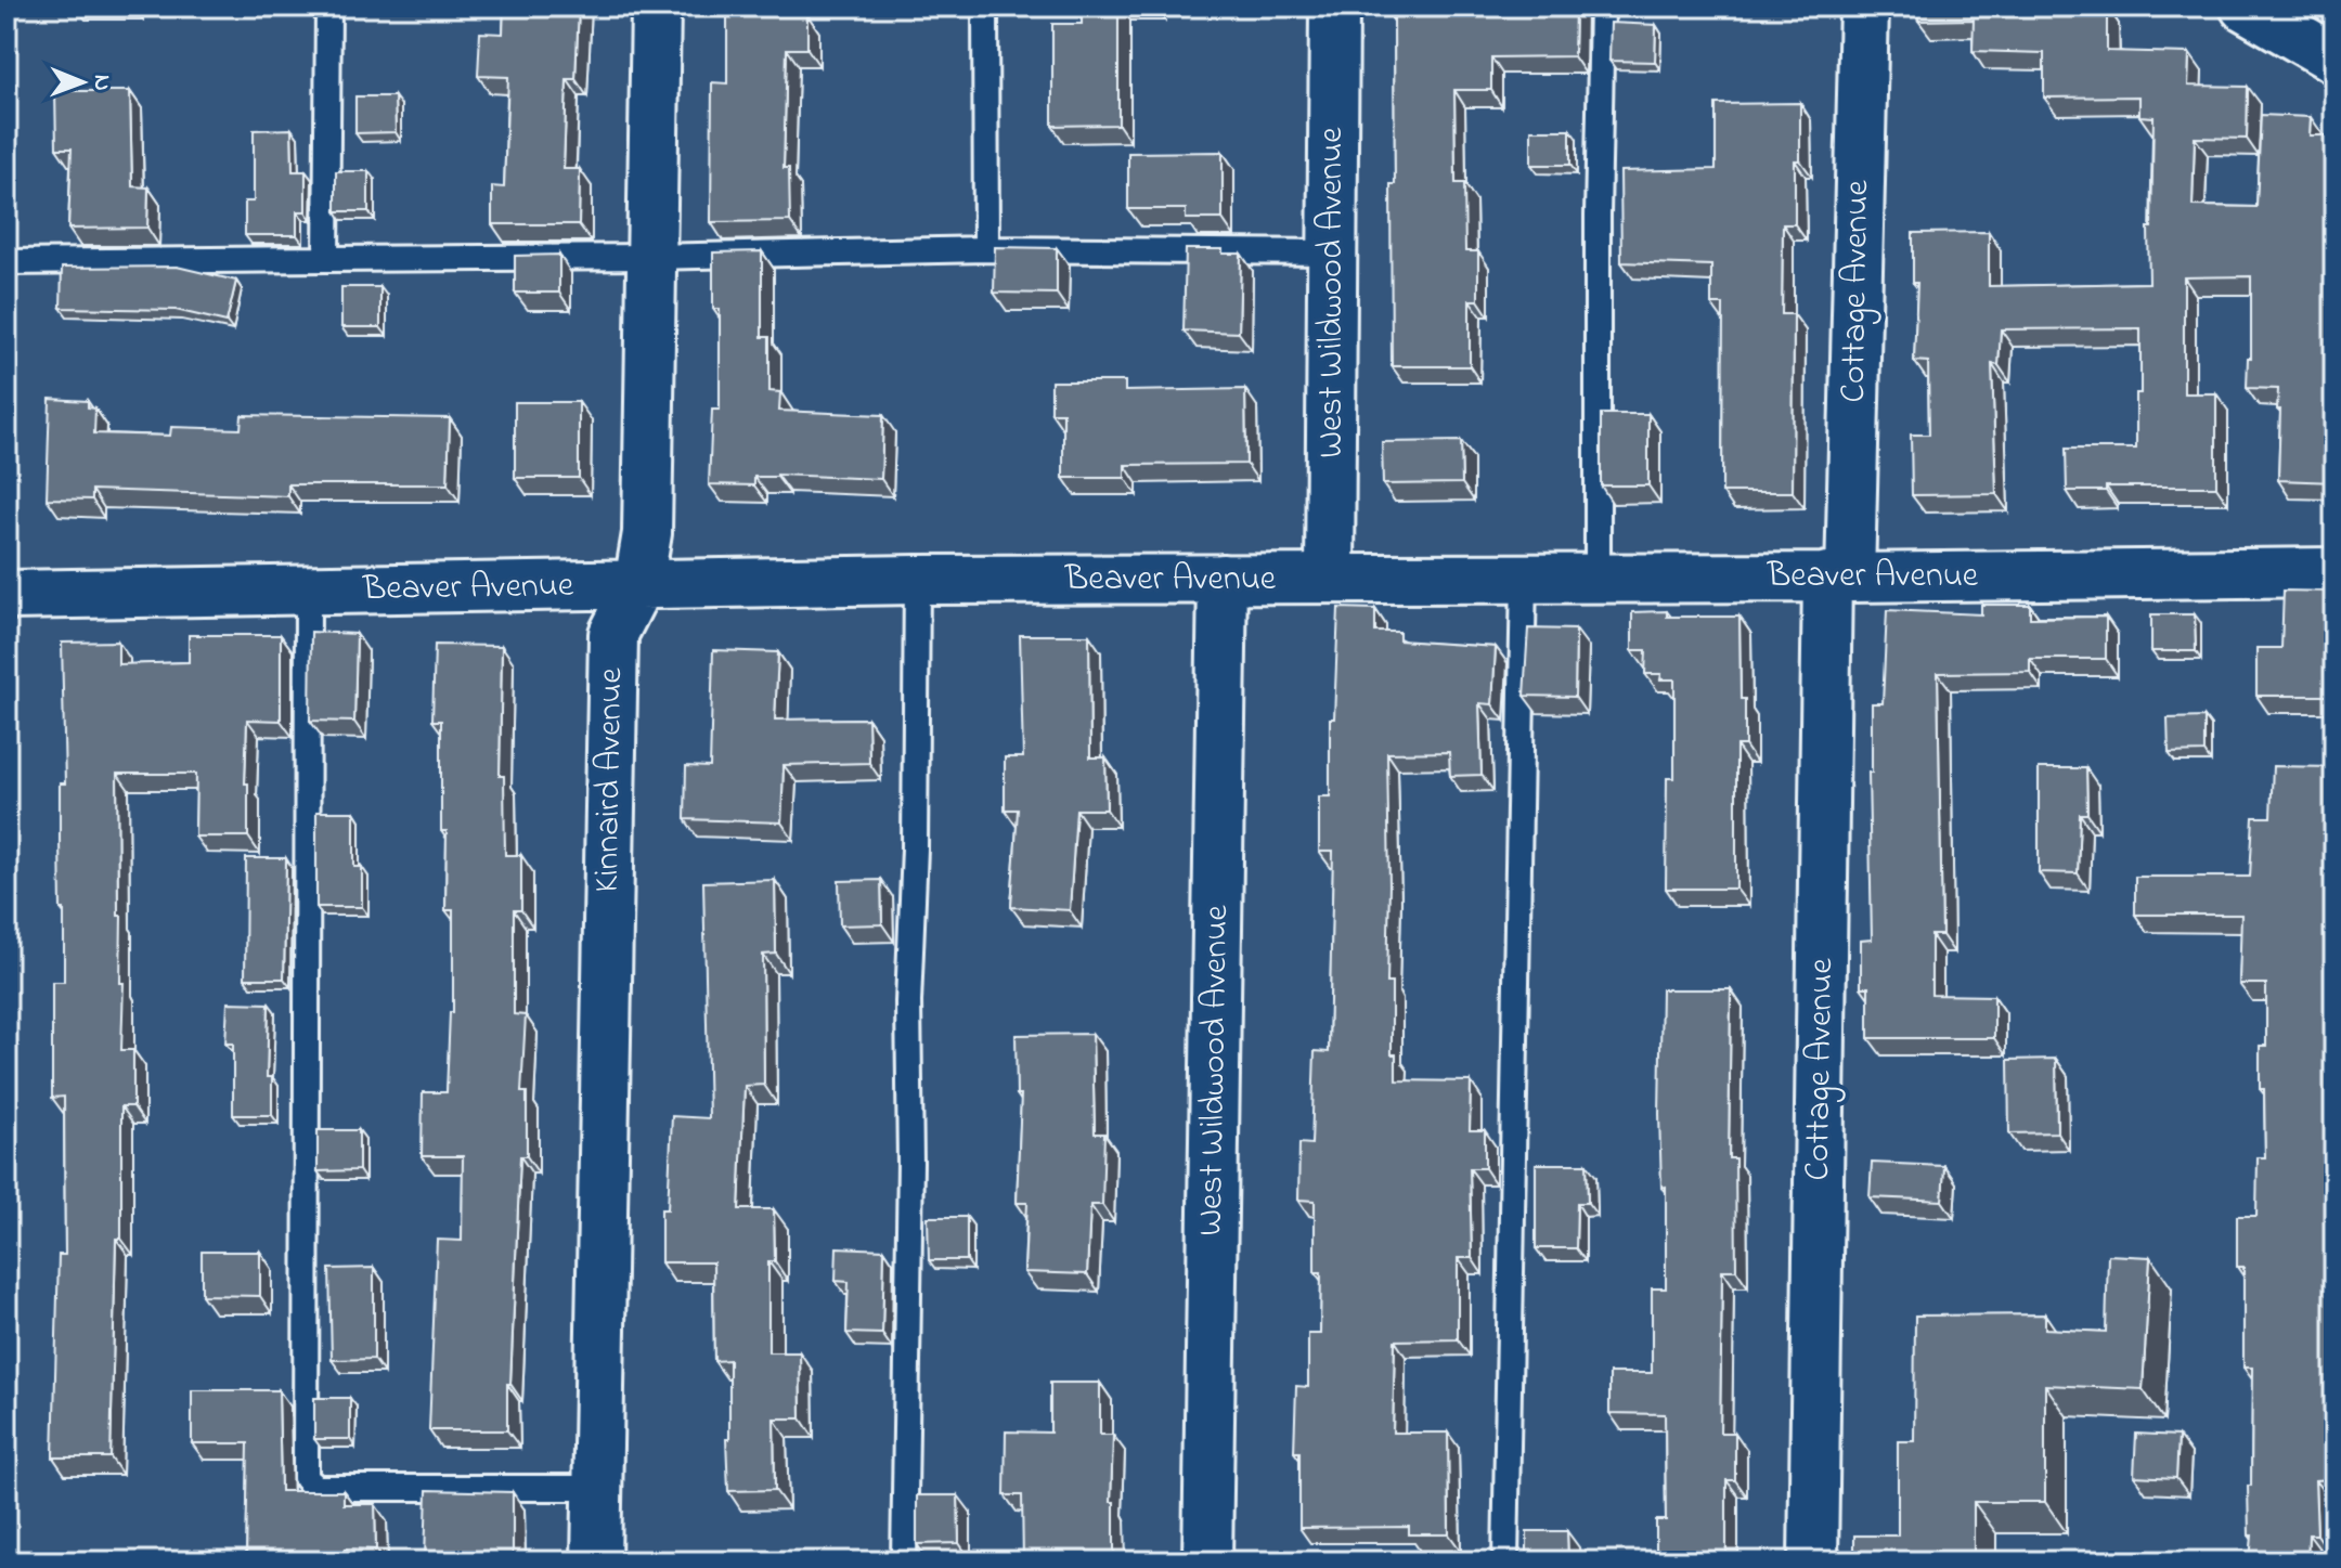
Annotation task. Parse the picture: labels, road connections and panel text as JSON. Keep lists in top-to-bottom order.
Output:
{
  "streets": {
    "street": [
      "Cottage Avenue",
      "West Wildwood Avenue",
      "Beaver Avenue",
      "Kinnaird Avenue"
    ]
  },
  "crossings": [
    ["Cottage Avenue", "Beaver Avenue"],
    ["West Wildwood Avenue", "Beaver Avenue"],
    ["Beaver Avenue", "Kinnaird Avenue"]
  ],
  "north": "right"
}
